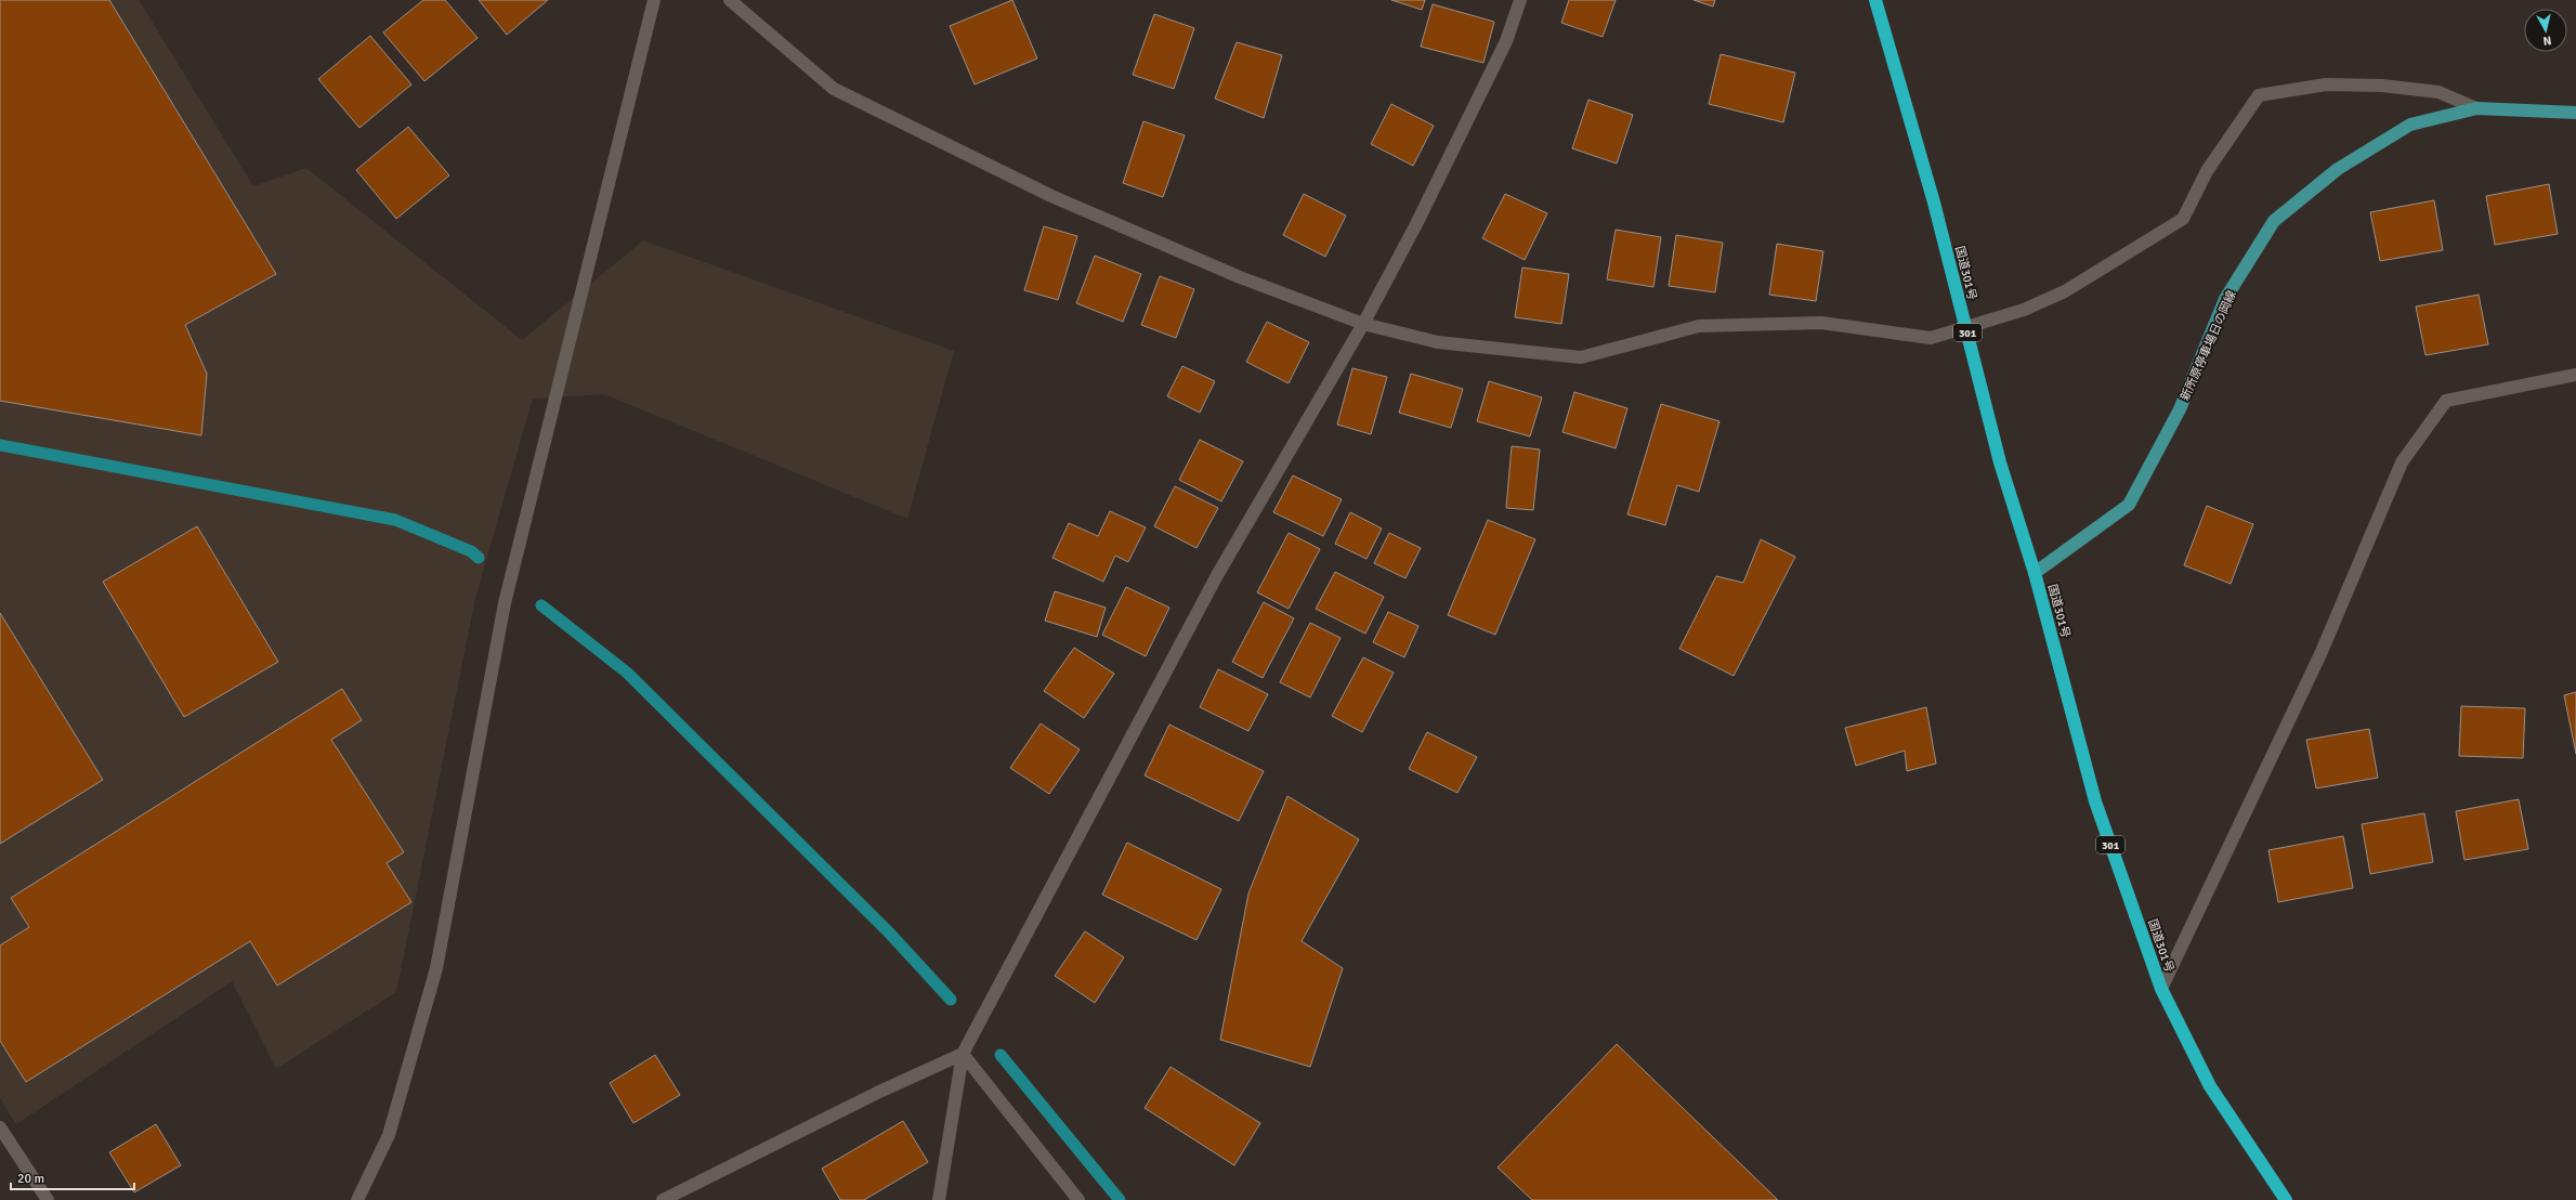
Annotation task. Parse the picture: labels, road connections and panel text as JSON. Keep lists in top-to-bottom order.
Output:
{
  "streets": {
    "highway": ["国道301号", "301"],
    "main road": ["新所原停車場日の岡線"]
  },
  "crossings": [
    ["国道301号", "新所原停車場日の岡線"]
  ],
  "scale_bar": "20 m",
  "north": "bottom"
}
